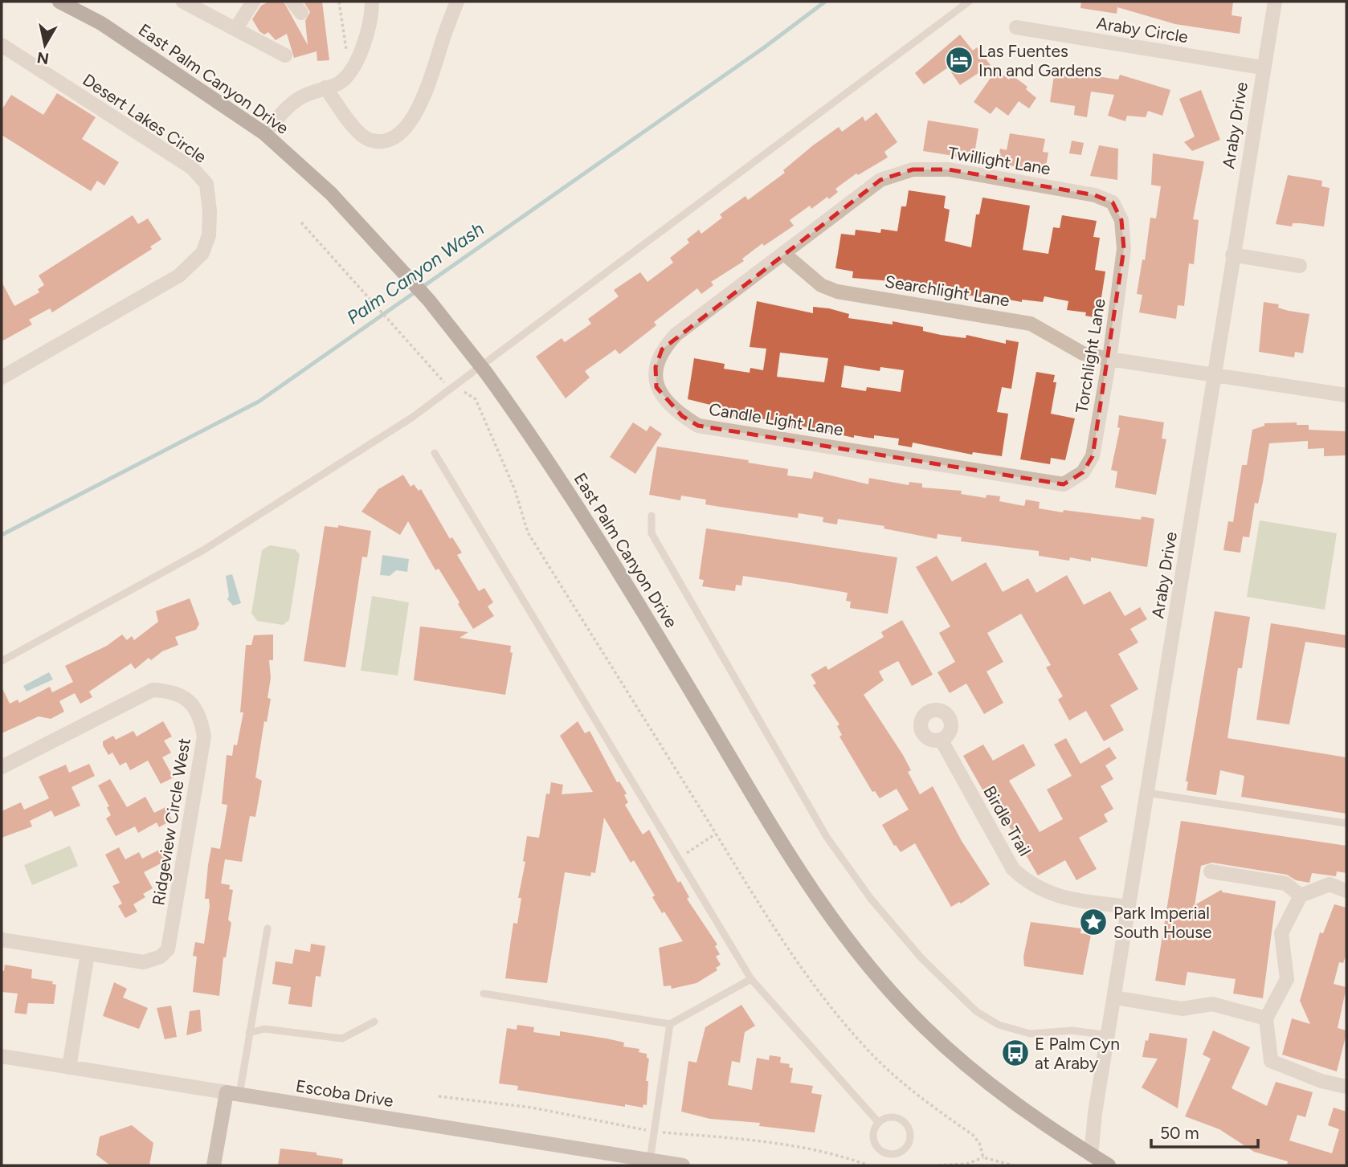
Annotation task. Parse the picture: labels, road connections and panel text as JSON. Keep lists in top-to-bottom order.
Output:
{
  "streets": {
    "main road": ["East Palm Canyon Drive"],
    "street": [
      "Araby Circle",
      "Desert Lakes Circle",
      "Araby Drive",
      "Twillight Lane",
      "Searchlight Lane",
      "Torchlight Lane",
      "Candle Light Lane",
      "Birdle Trail",
      "Ridgeview Circle West",
      "Escoba Drive"
    ]
  },
  "crossings": [
    ["Araby Circle", "Araby Drive"],
    ["East Palm Canyon Drive", "Araby Drive"],
    ["Araby Drive", "Searchlight Lane"],
    ["Araby Drive", "Birdle Trail"],
    ["Twillight Lane", "Searchlight Lane"],
    ["Twillight Lane", "Torchlight Lane"],
    ["Twillight Lane", "Candle Light Lane"],
    ["Searchlight Lane", "Torchlight Lane"],
    ["Searchlight Lane", "Candle Light Lane"],
    ["Torchlight Lane", "Candle Light Lane"]
  ],
  "water": ["Palm Canyon Wash"],
  "places": {
    "hotel": ["Las Fuentes Inn and Gardens"],
    "place": ["Park Imperial South House"],
    "bus stop": ["E Palm Cyn at Araby"]
  },
  "scale_bar": "50 m",
  "north": "bottom"
}
